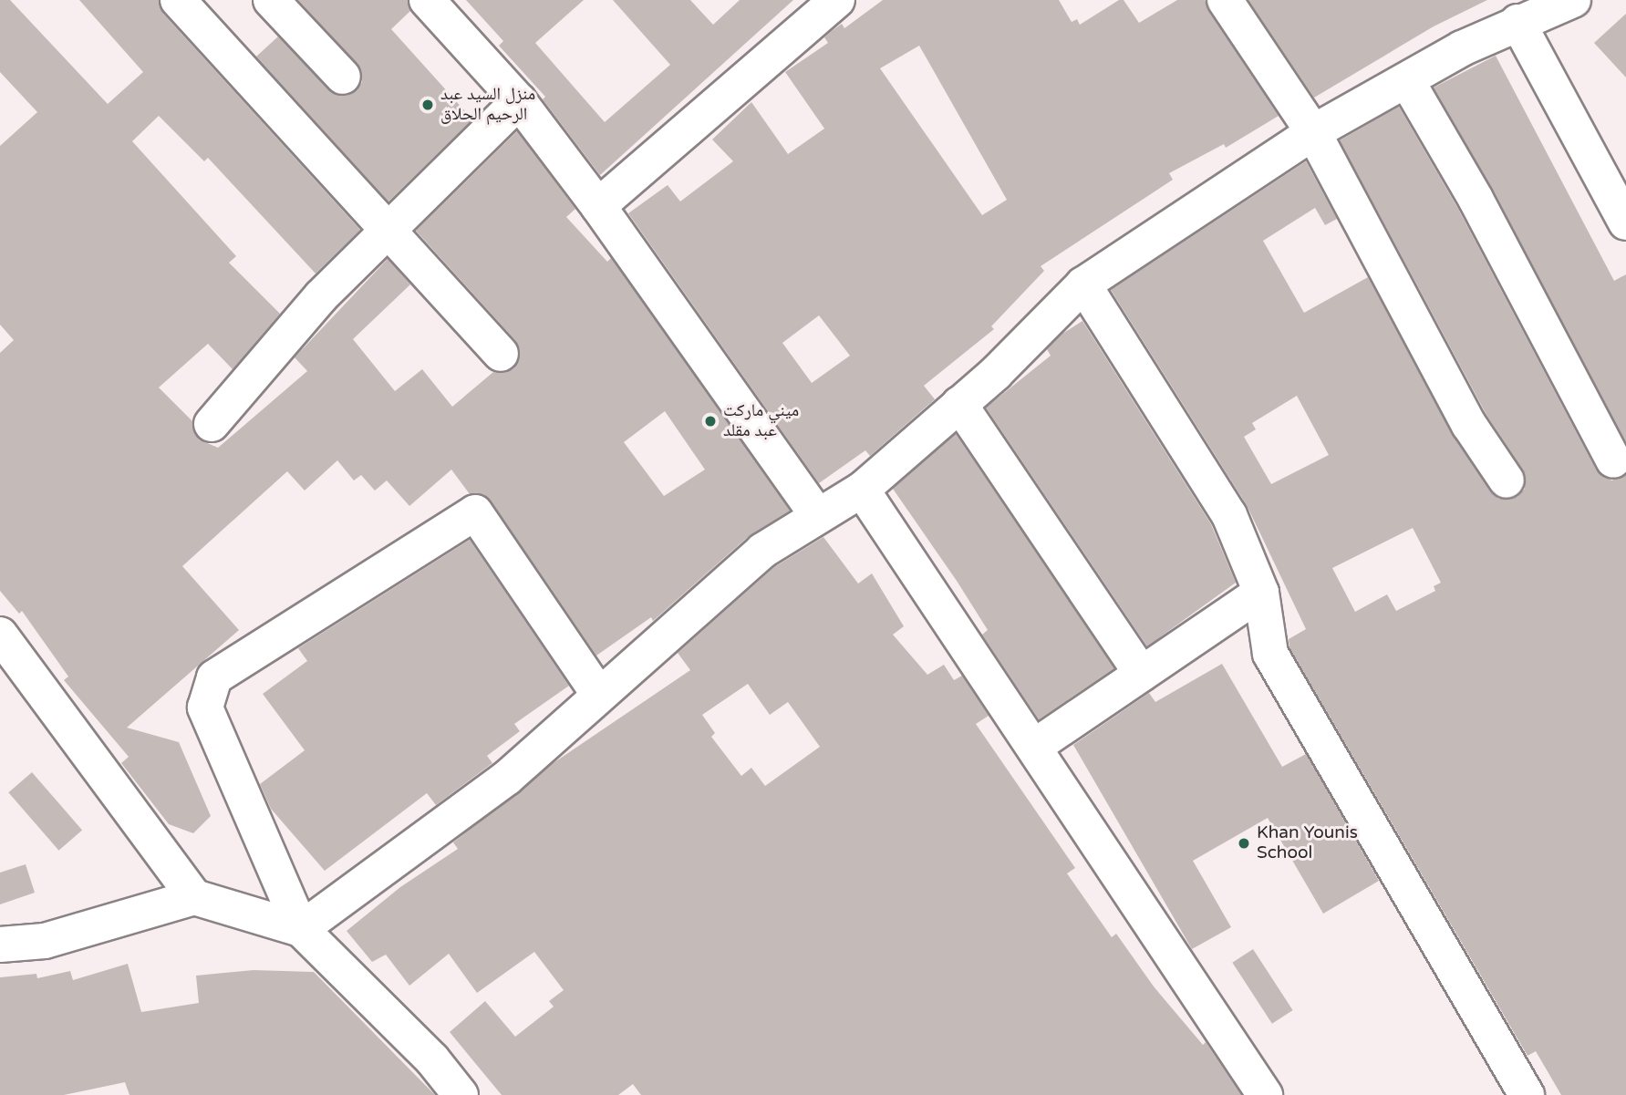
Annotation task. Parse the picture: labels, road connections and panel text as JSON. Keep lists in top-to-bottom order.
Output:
{
  "places": ["منزل السيد عبد الرحيم الحلاق", "ميني ماركت عبد مقلد", "Khan Younis School"]
}
